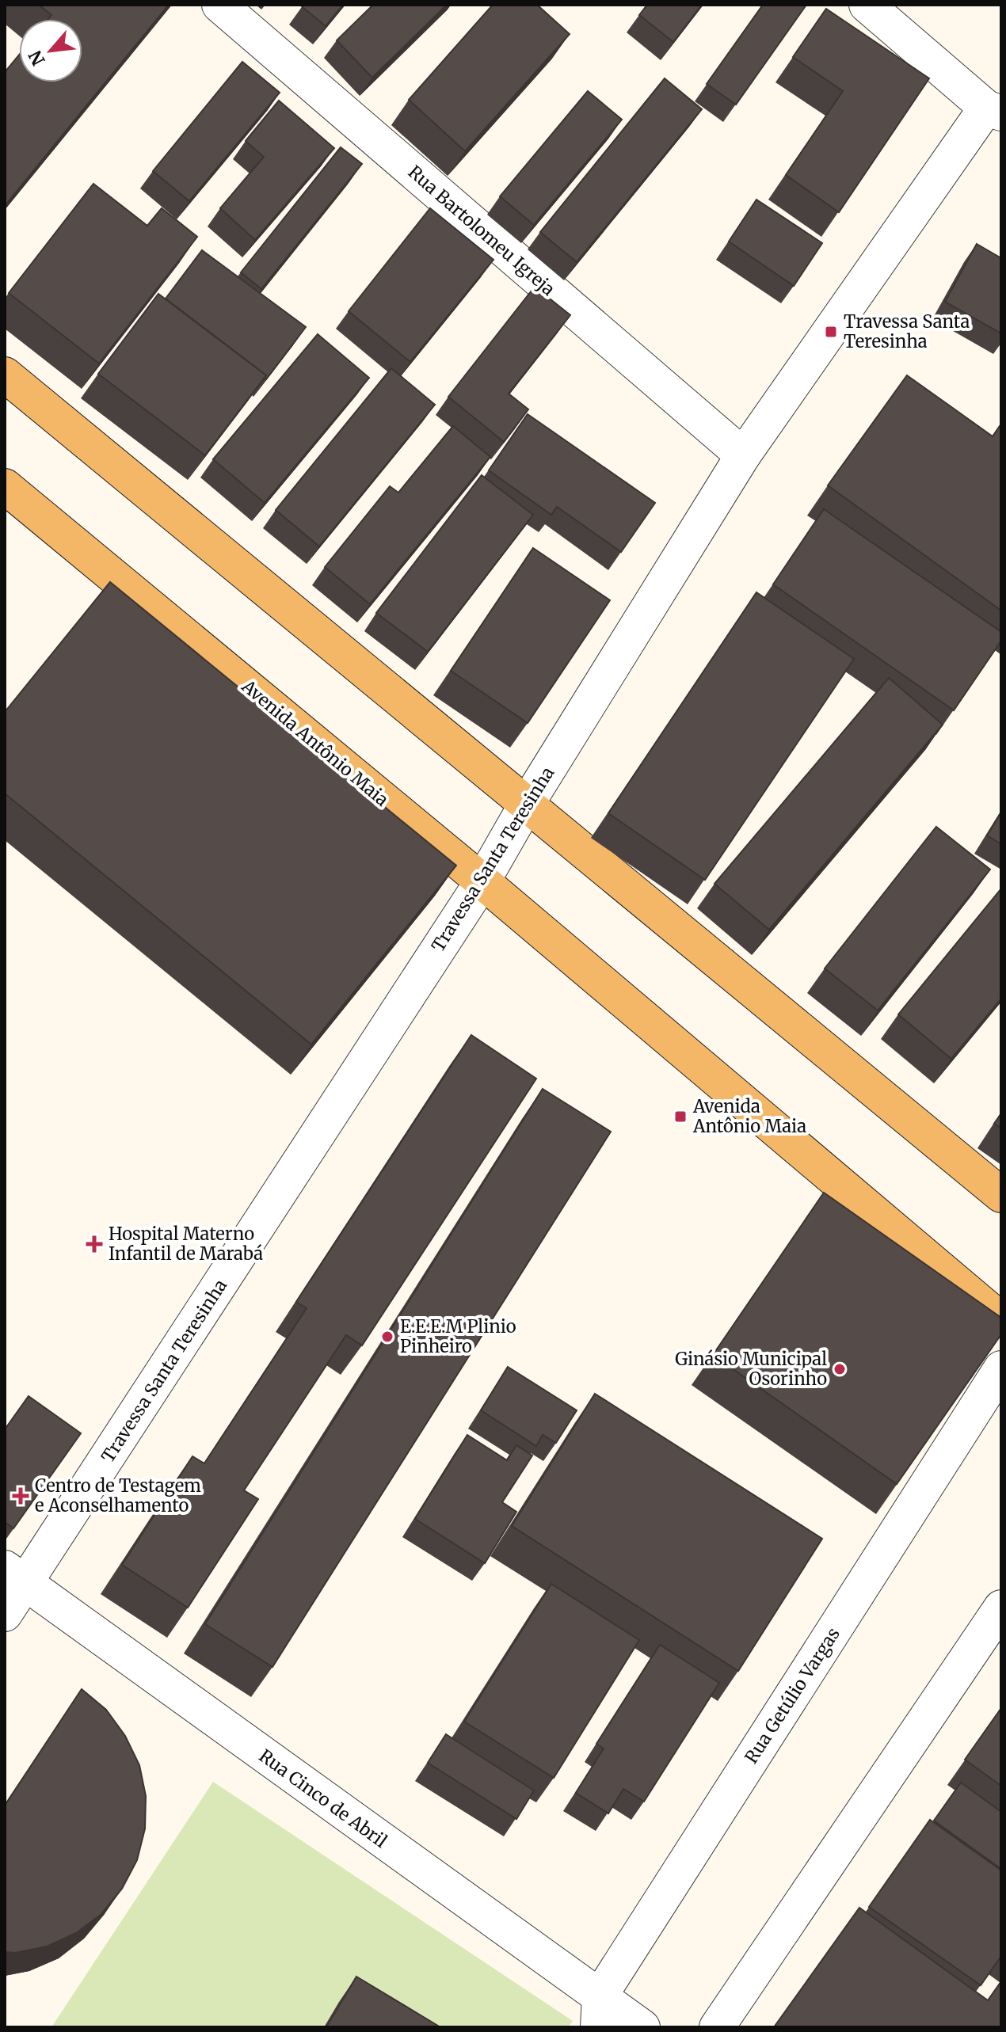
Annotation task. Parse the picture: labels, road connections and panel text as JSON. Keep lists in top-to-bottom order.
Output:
{
  "streets": {
    "main road": ["Avenida Antônio Maia"],
    "street": [
      "Rua Bartolomeu Igreja",
      "Travessa Santa Teresinha",
      "Rua Getúlio Vargas",
      "Rua Cinco de Abril"
    ]
  },
  "crossings": [
    ["Rua Bartolomeu Igreja", "Travessa Santa Teresinha"],
    ["Avenida Antônio Maia", "Travessa Santa Teresinha"],
    ["Travessa Santa Teresinha", "Rua Cinco de Abril"],
    ["Rua Getúlio Vargas", "Rua Cinco de Abril"]
  ],
  "places": {
    "transit": ["Travessa Santa Teresinha", "Avenida Antônio Maia"],
    "health": ["Hospital Materno Infantil de Marabá", "Centro de Testagem e Aconselhamento"],
    "other": ["E.E.E.M Plinio Pinheiro", "Ginásio Municipal Osorinho"]
  },
  "north": "bottom left"
}
